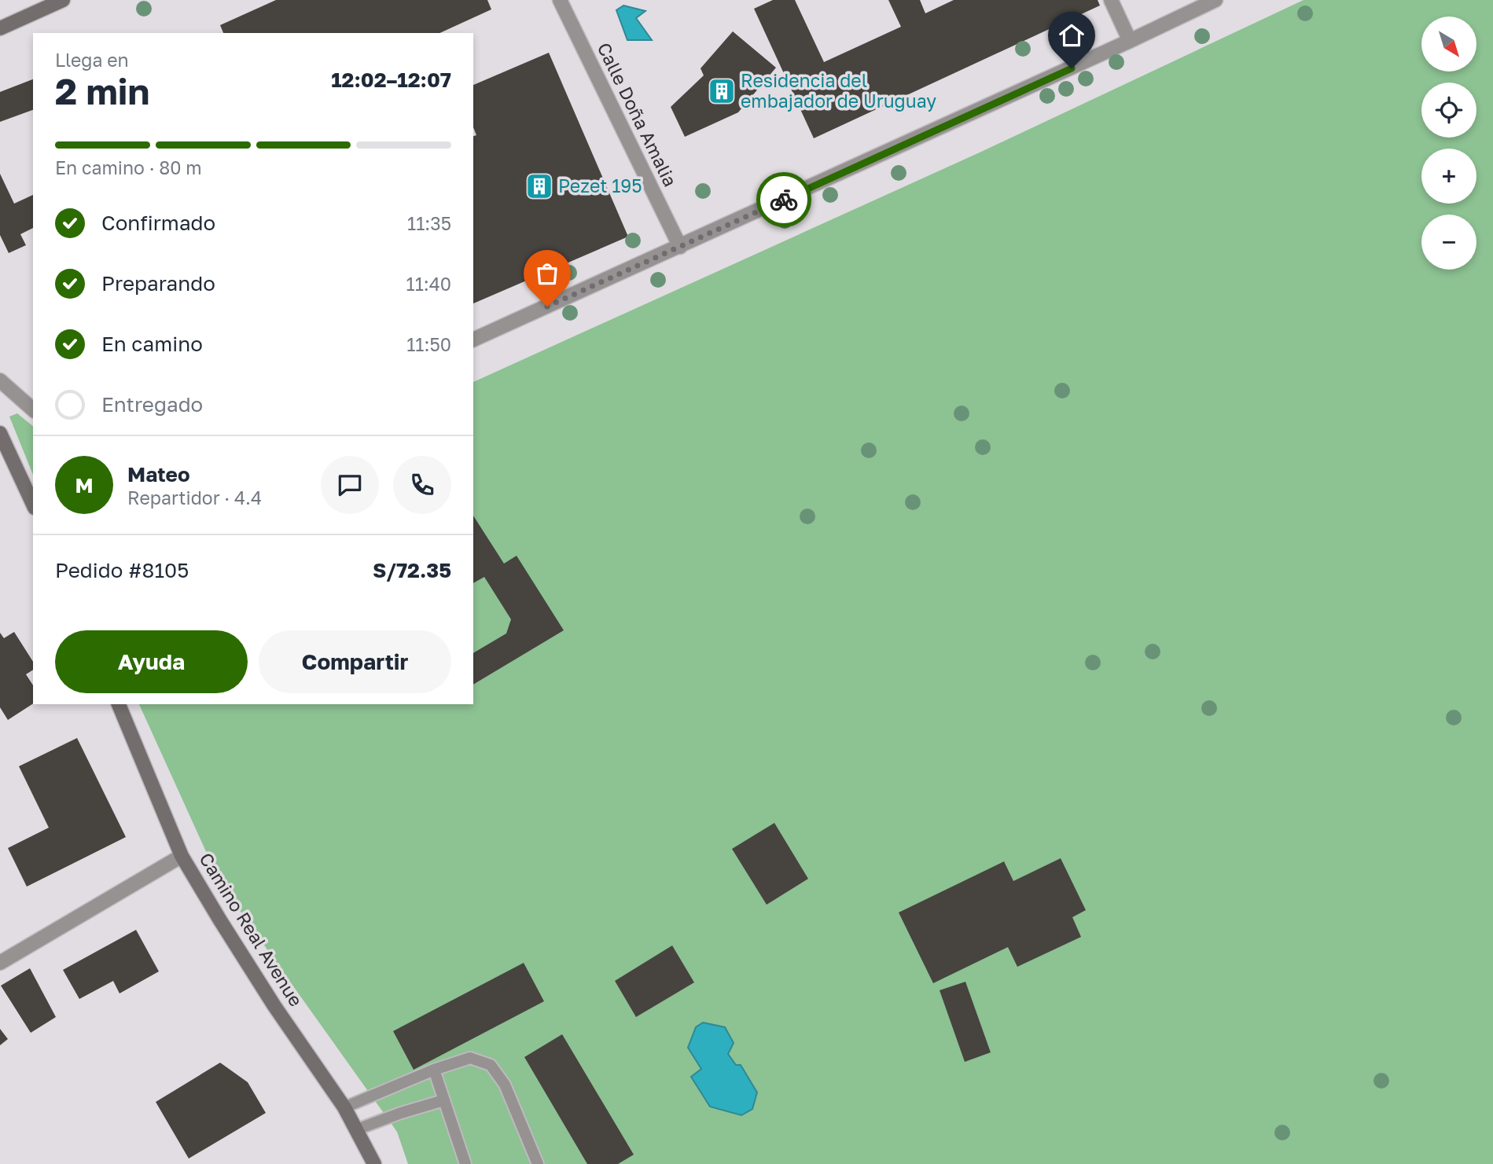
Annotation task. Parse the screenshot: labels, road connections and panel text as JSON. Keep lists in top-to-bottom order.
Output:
{
  "streets": {
    "main road": ["Camino Real Avenue"],
    "street": ["Calle Doña Amalia"]
  },
  "places": {
    "building": ["Residencia del embajador de Uruguay", "Pezet 195"]
  },
  "north": "bottom right",
  "page": {
    "map_buttons": ["+", "−"],
    "heading": ["2 min", "Llega en", "12:02–12:07"],
    "panel": [
      "Mateo",
      "Repartidor · 4.4",
      "Pedido #8105",
      "S/72.35"
    ],
    "bar": "En camino · 80 m",
    "list": [
      ["Confirmado", "11:35"],
      ["Preparando", "11:40"],
      ["En camino", "11:50"],
      "Entregado"
    ],
    "round": "M",
    "buttons": ["Ayuda", "Compartir"]
  }
}
